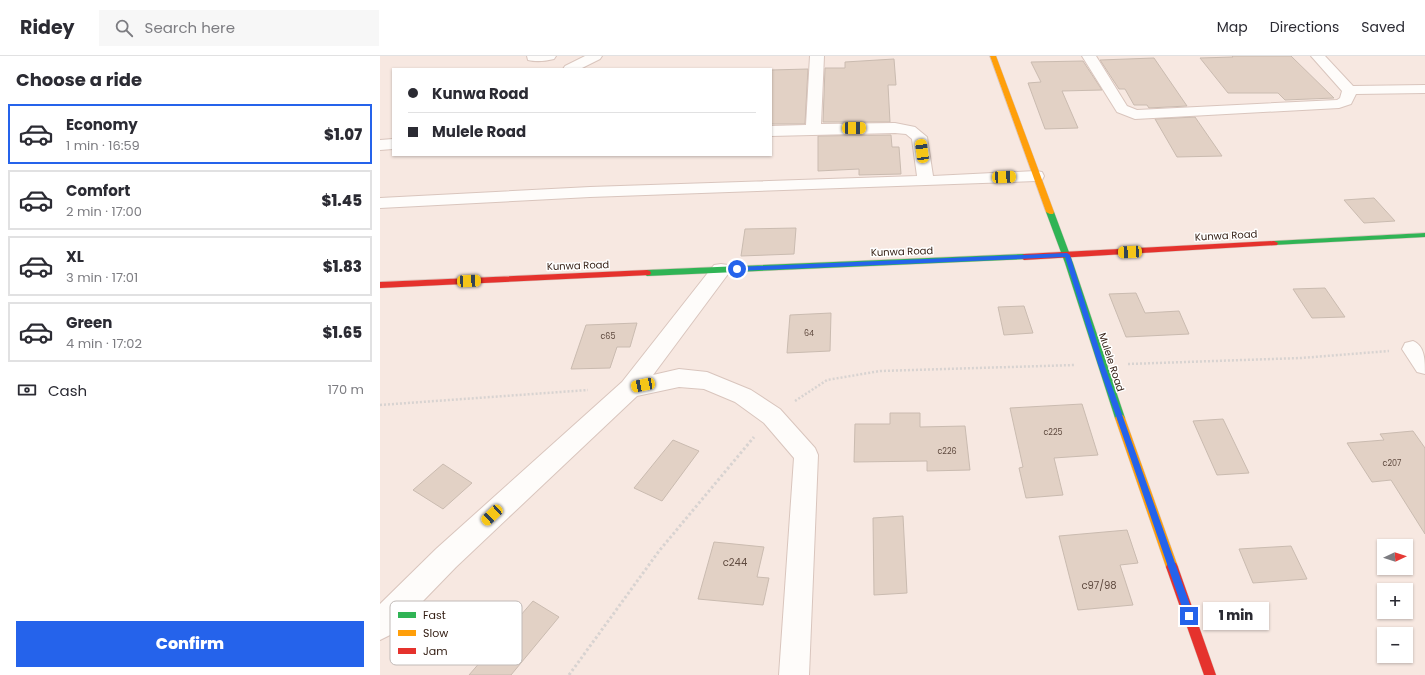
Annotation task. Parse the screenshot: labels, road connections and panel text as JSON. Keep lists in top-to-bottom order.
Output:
{
  "streets": {
    "street": ["Kunwa Road", "Mulele Road"]
  },
  "crossings": [
    ["Kunwa Road", "Mulele Road"]
  ],
  "house_numbers": [
    "64",
    "c65",
    "c225",
    "c226",
    "c207",
    "c244",
    "c97/98"
  ],
  "legend": ["Fast", "Slow", "Jam"],
  "north": "right",
  "page": {
    "header": "Ridey",
    "search": "Search here",
    "nav": ["Map", "Directions", "Saved"],
    "heading": "Choose a ride",
    "banner": ["Kunwa Road", "Mulele Road"],
    "list": [
      {
        "name": "Economy",
        "note": "1 min · 16:59",
        "value": "$1.07"
      },
      {
        "name": "Comfort",
        "note": "2 min · 17:00",
        "value": "$1.45"
      },
      {
        "name": "XL",
        "note": "3 min · 17:01",
        "value": "$1.83"
      },
      {
        "name": "Green",
        "note": "4 min · 17:02",
        "value": "$1.65"
      }
    ],
    "pay": ["Cash", "170 m"],
    "map_buttons": ["+", "−"],
    "bubble": "1 min",
    "buttons": "Confirm"
  }
}
